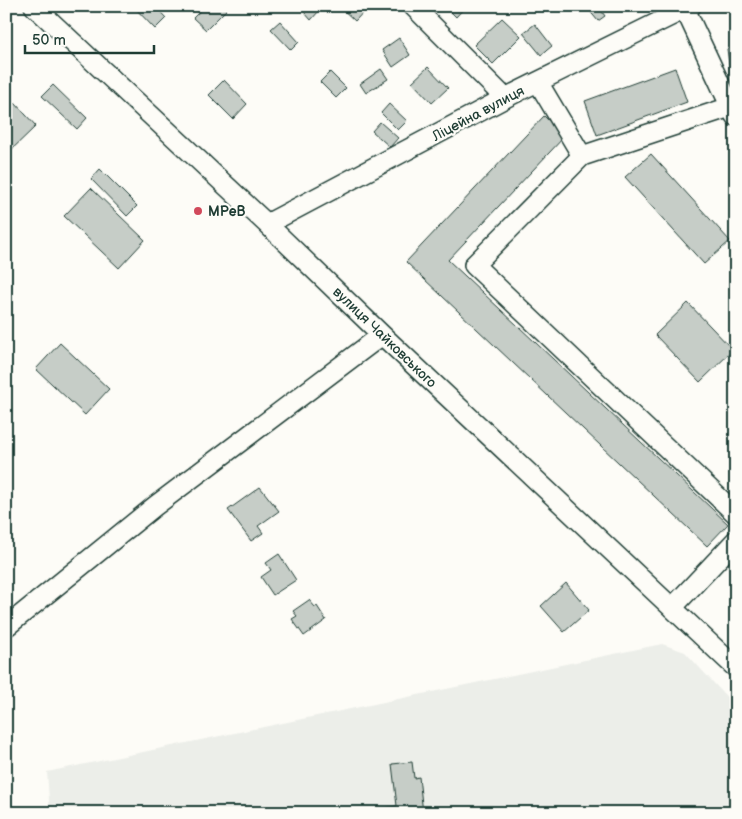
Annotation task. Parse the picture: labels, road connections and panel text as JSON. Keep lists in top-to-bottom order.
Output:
{
  "streets": {
    "street": ["Ліцейна вулиця", "вулиця Чайковського"]
  },
  "crossings": [
    ["Ліцейна вулиця", "вулиця Чайковського"]
  ],
  "places": ["МРеВ"],
  "scale_bar": "50 m"
}
